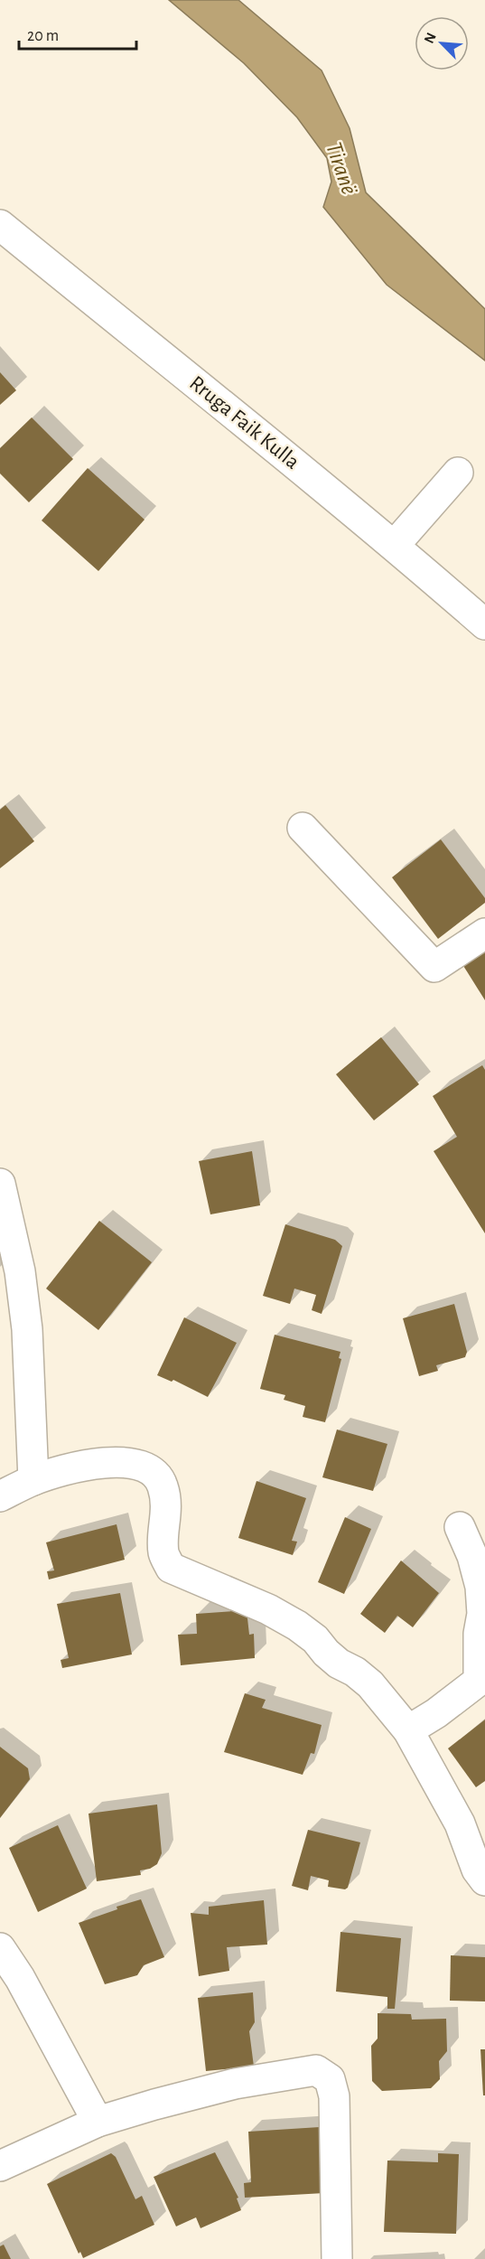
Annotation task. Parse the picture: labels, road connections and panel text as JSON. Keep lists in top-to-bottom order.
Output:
{
  "streets": {
    "street": ["Rruga Faik Kulla"]
  },
  "water": ["Tiranë"],
  "scale_bar": "20 m",
  "north": "top left"
}
